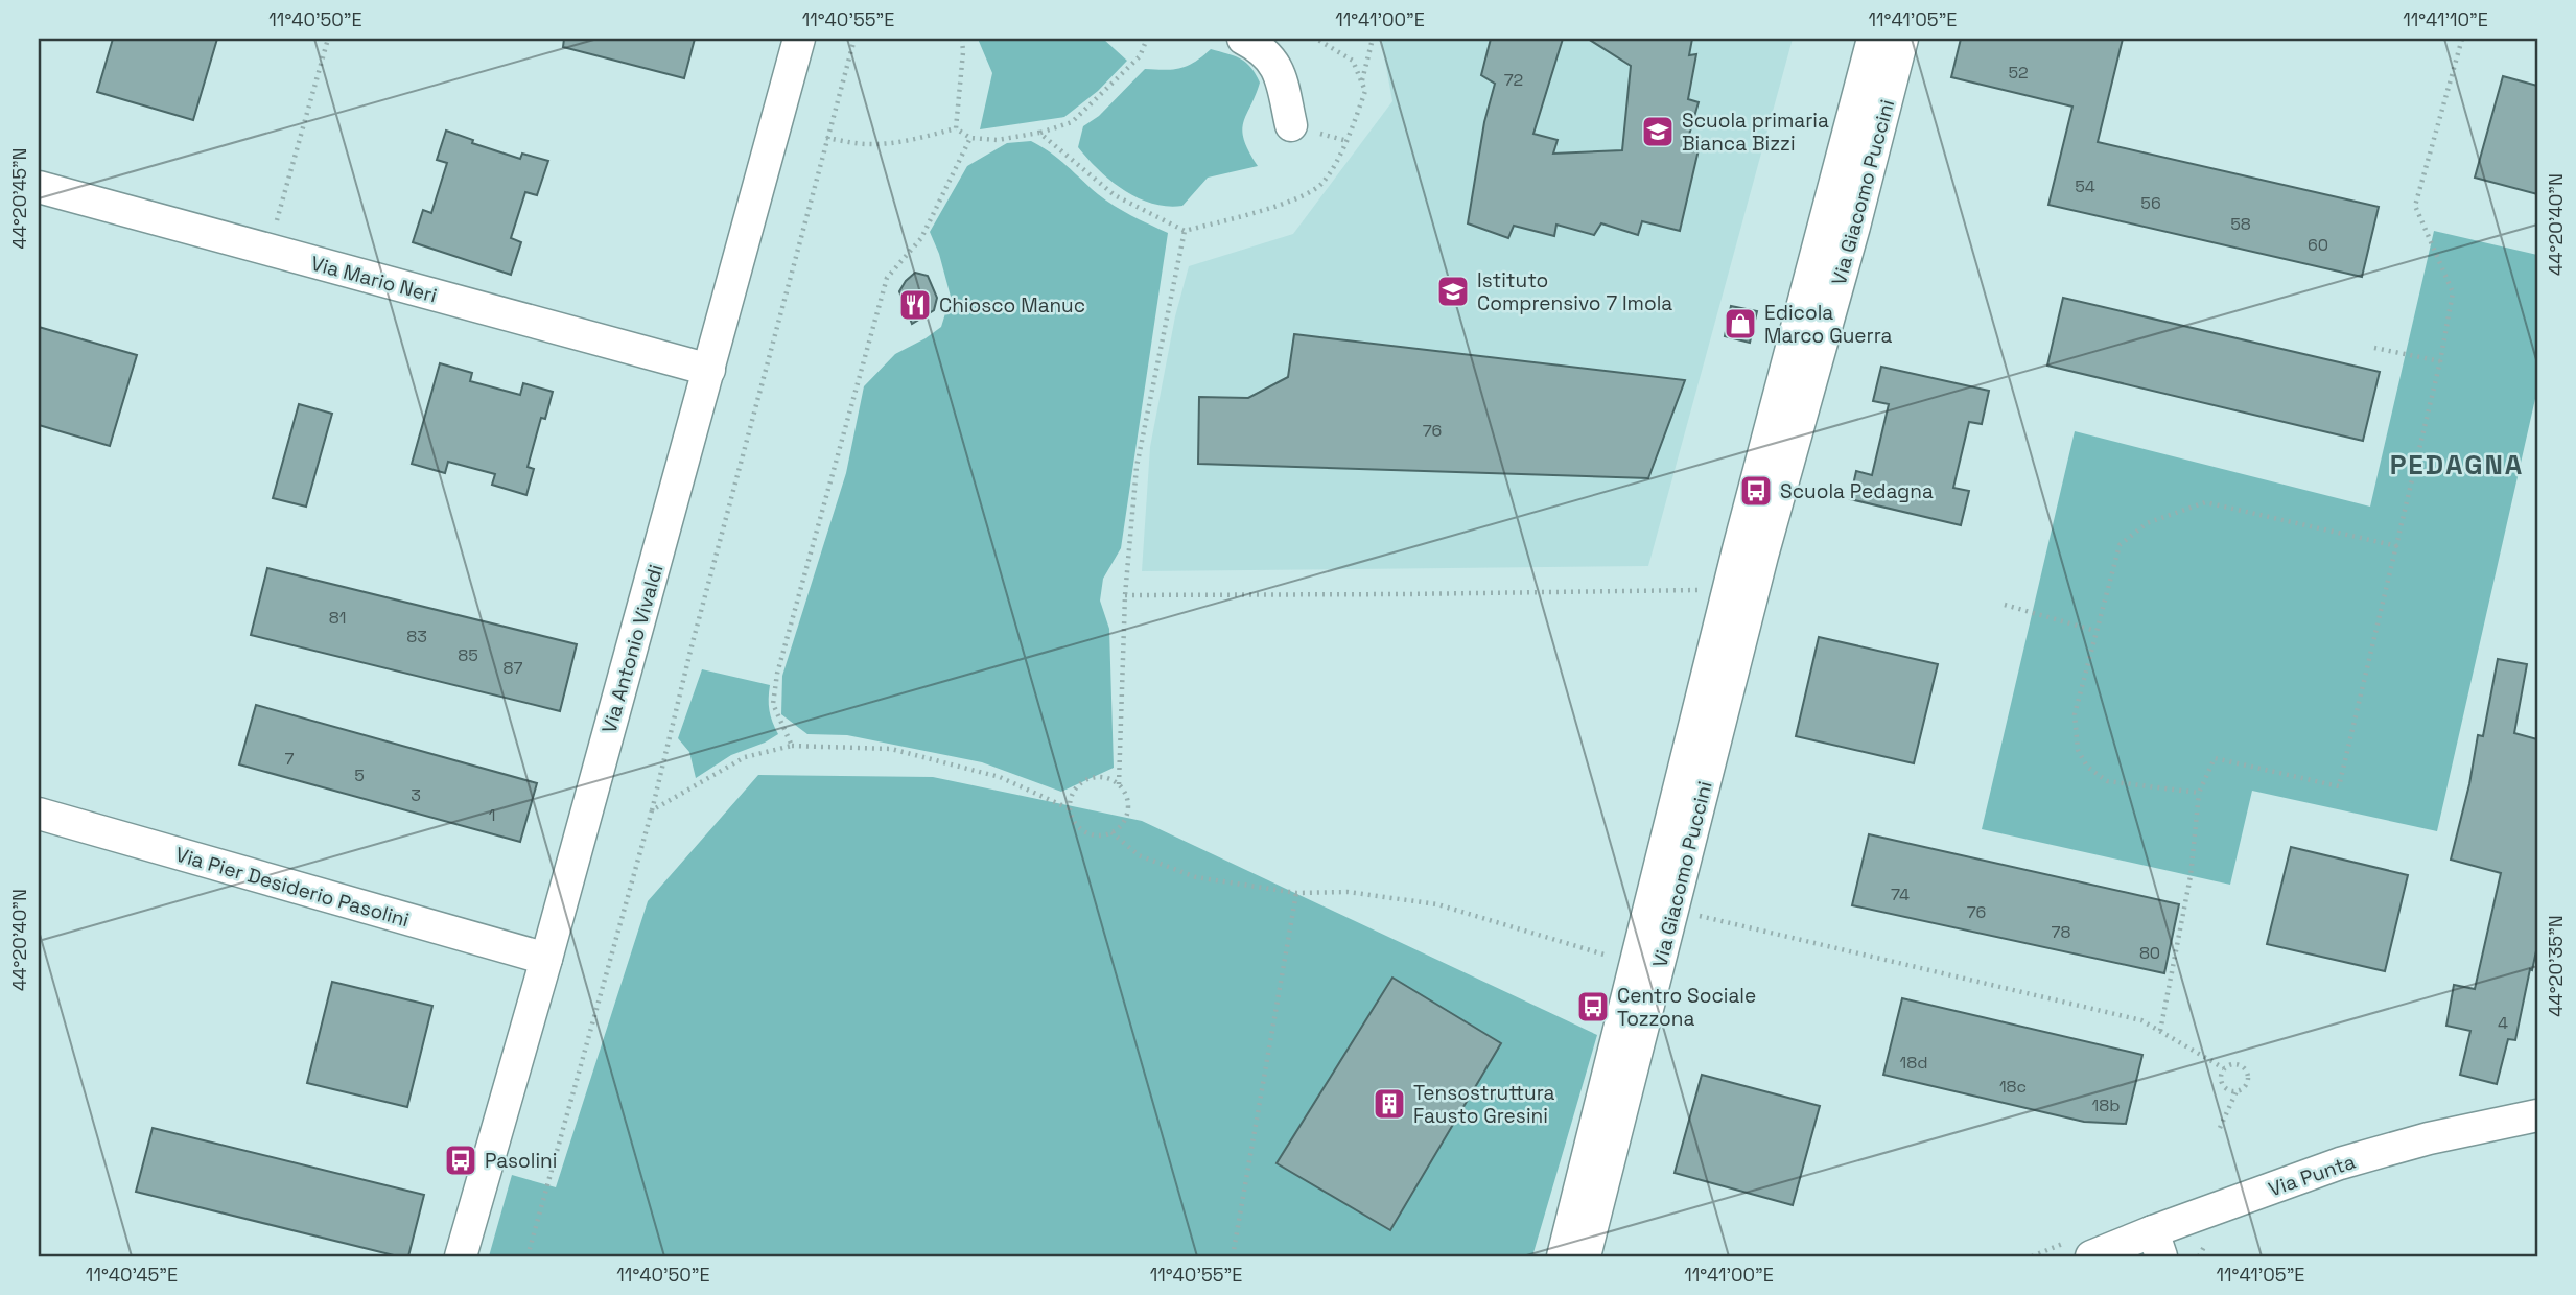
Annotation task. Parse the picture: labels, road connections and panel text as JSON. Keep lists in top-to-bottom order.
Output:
{
  "streets": {
    "street": [
      "Via Giacomo Puccini",
      "Via Mario Neri",
      "Via Antonio Vivaldi",
      "Via Pier Desiderio Pasolini",
      "Via Punta"
    ]
  },
  "crossings": [
    ["Via Mario Neri", "Via Antonio Vivaldi"],
    ["Via Antonio Vivaldi", "Via Pier Desiderio Pasolini"]
  ],
  "districts": ["PEDAGNA"],
  "places": {
    "school or university": ["Scuola primaria Bianca Bizzi", "Istituto Comprensivo 7 Imola"],
    "restaurant": ["Chiosco Manuc"],
    "shop": ["Edicola Marco Guerra"],
    "bus stop": ["Scuola Pedagna", "Centro Sociale Tozzona", "Pasolini"],
    "building": ["Tensostruttura Fausto Gresini"]
  },
  "house_numbers": [
    "52",
    "72",
    "54",
    "56",
    "58",
    "60",
    "76",
    "81",
    "83",
    "85",
    "87",
    "7",
    "5",
    "3",
    "1",
    "74",
    "76",
    "78",
    "80",
    "4",
    "18d",
    "18c",
    "18b"
  ],
  "coordinates": [
    "11°40'50\"E",
    "11°40'55\"E",
    "11°41'00\"E",
    "11°41'05\"E",
    "11°41'10\"E",
    "44°20'45\"N",
    "44°20'40\"N",
    "44°20'35\"N",
    "11°40'45\"E"
  ]
}
